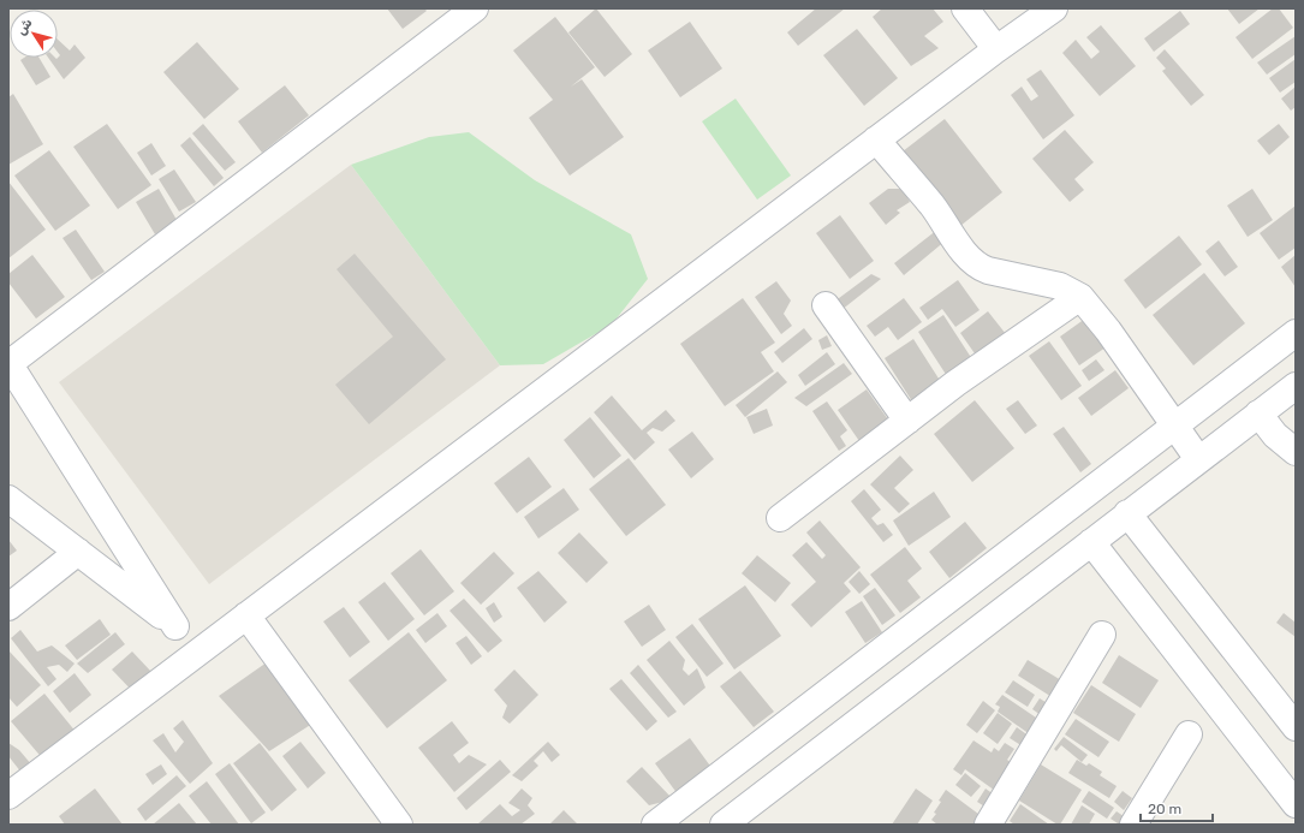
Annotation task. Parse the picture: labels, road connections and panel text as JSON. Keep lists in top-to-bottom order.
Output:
{
  "scale_bar": "20 m",
  "north": "top left"
}
